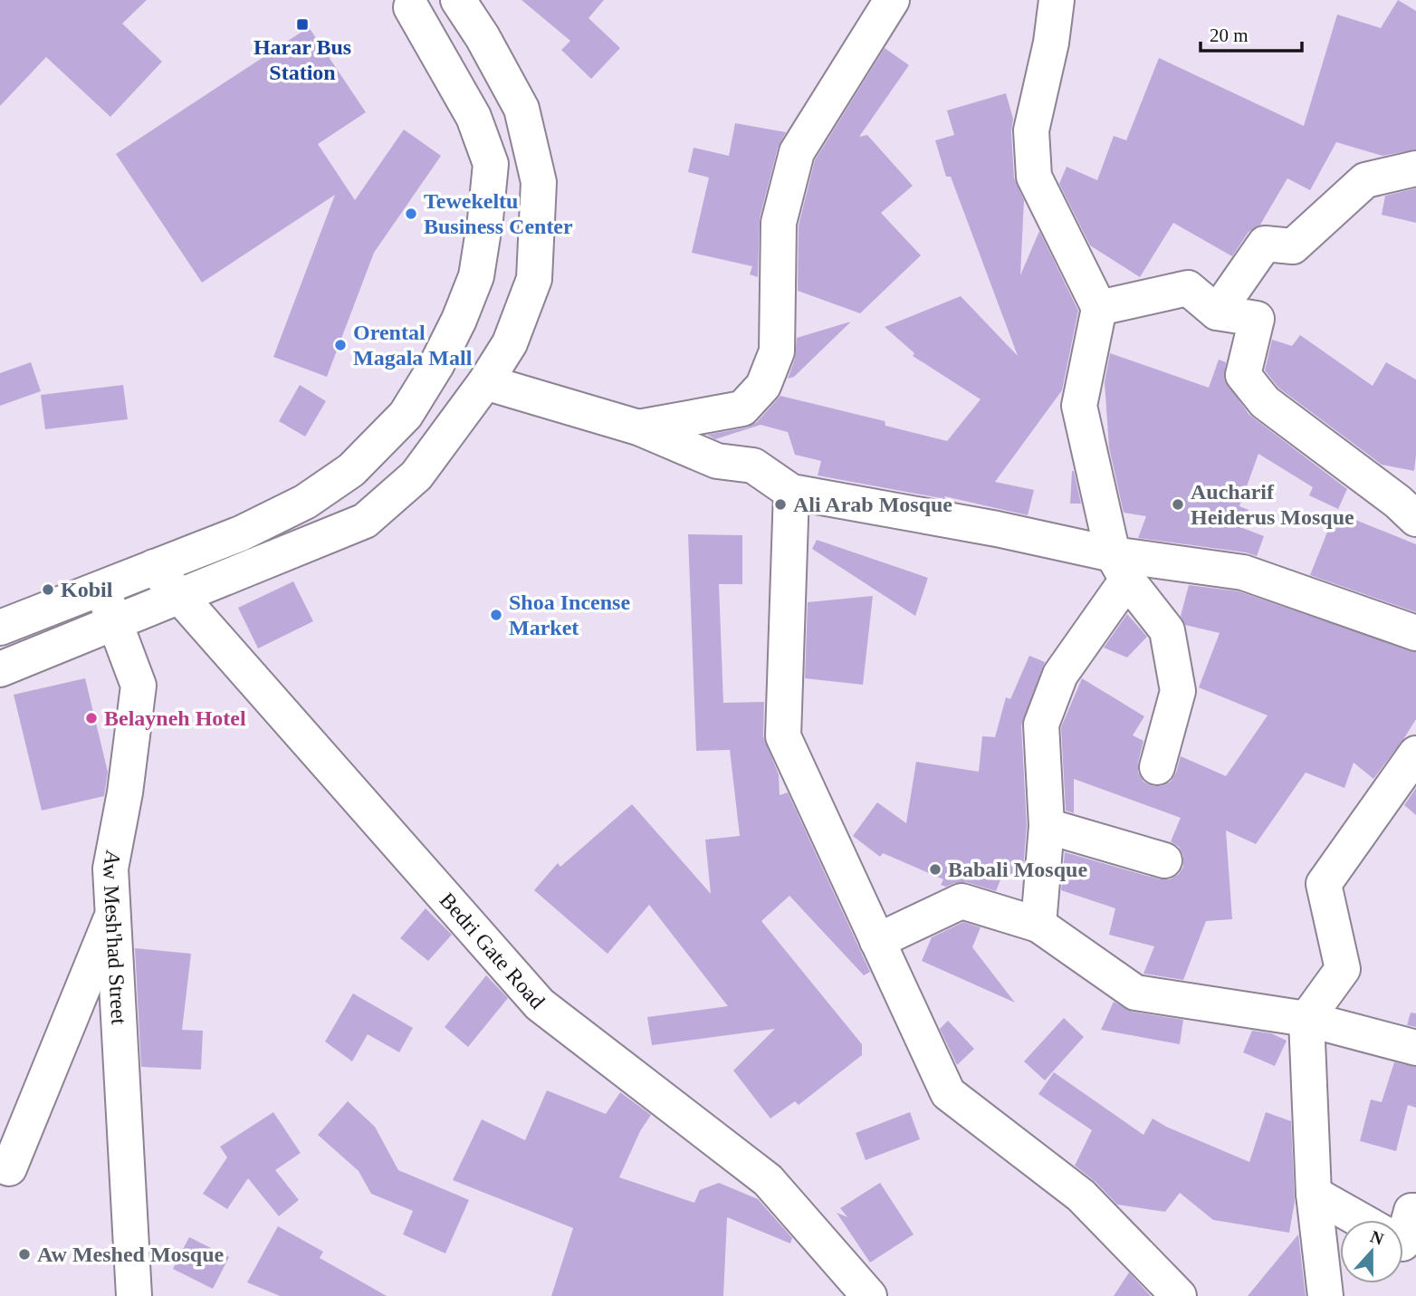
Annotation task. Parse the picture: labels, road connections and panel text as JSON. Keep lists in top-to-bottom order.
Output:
{
  "streets": {
    "street": ["Aw Mesh'had Street", "Bedri Gate Road"]
  },
  "places": {
    "transit": ["Harar Bus Station"],
    "other": [
      "Tewekeltu Business Center",
      "Orental Magala Mall",
      "Ali Arab Mosque",
      "Aucharif Heiderus Mosque",
      "Kobil",
      "Shoa Incense Market",
      "Belayneh Hotel",
      "Babali Mosque",
      "Aw Meshed Mosque"
    ]
  },
  "scale_bar": "20 m",
  "north": "top"
}
